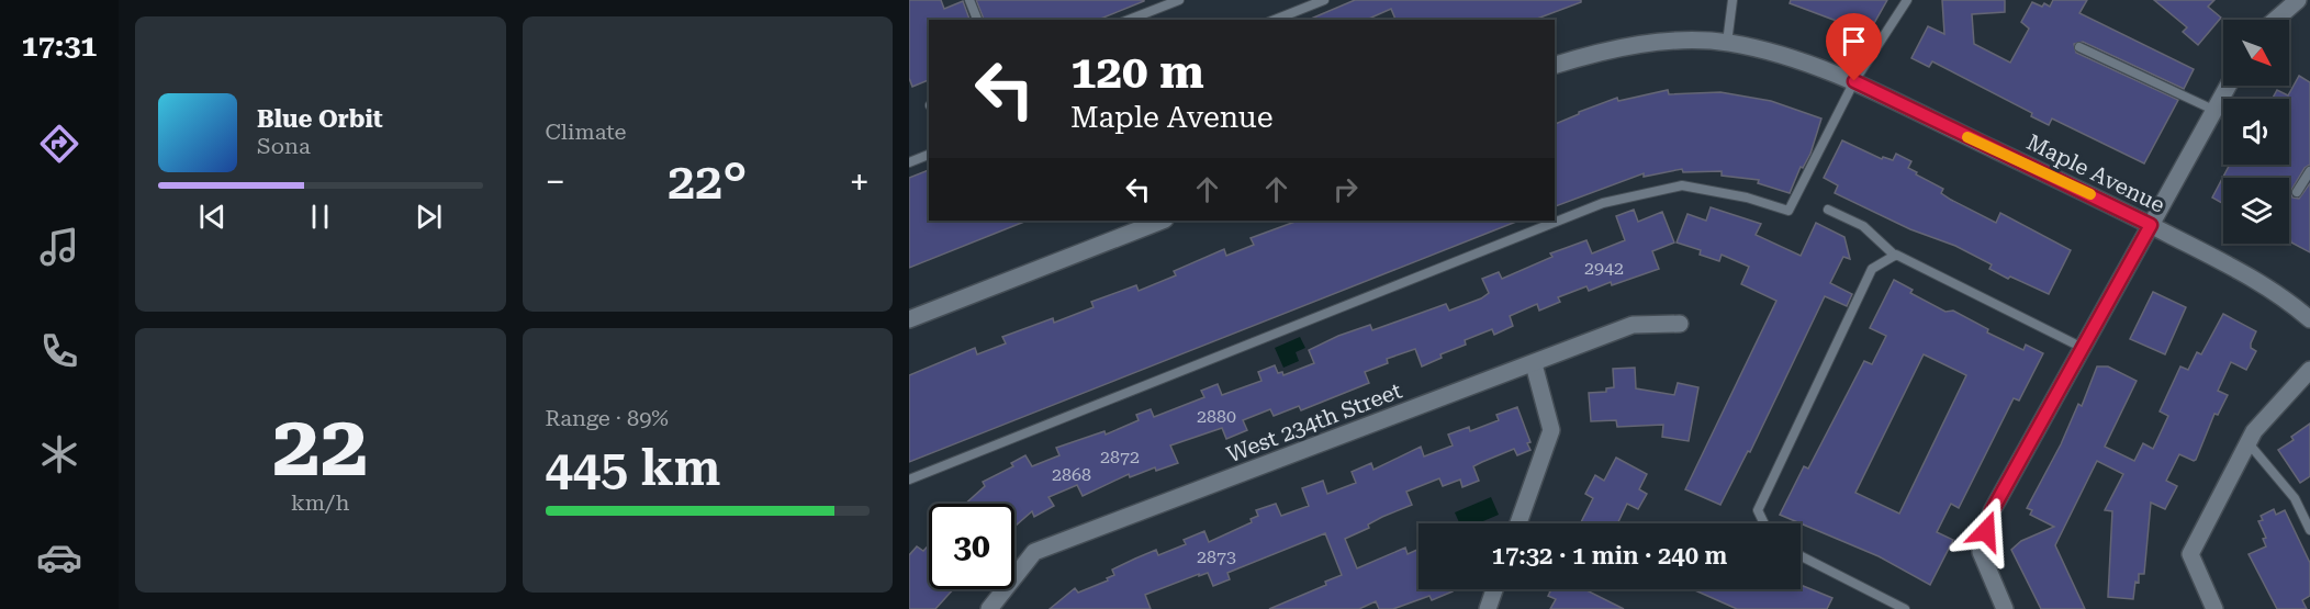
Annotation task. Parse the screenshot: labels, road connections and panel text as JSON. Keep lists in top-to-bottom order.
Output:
{
  "streets": {
    "street": ["Maple Avenue", "West 234th Street"]
  },
  "house_numbers": [
    "2942",
    "2880",
    "2872",
    "2868",
    "2873"
  ],
  "north": "bottom right",
  "page": {
    "tabs": "17:31",
    "tile": [
      "Climate",
      ["22", "km/h"],
      ["Range · 89%", "445 km"]
    ],
    "turn": ["120 m", "Maple Avenue"],
    "song": ["Blue Orbit", "Sona"],
    "heat": ["−", "22°", "+"],
    "limit": "30",
    "trip": "17:32 · 1 min · 240 m"
  }
}
